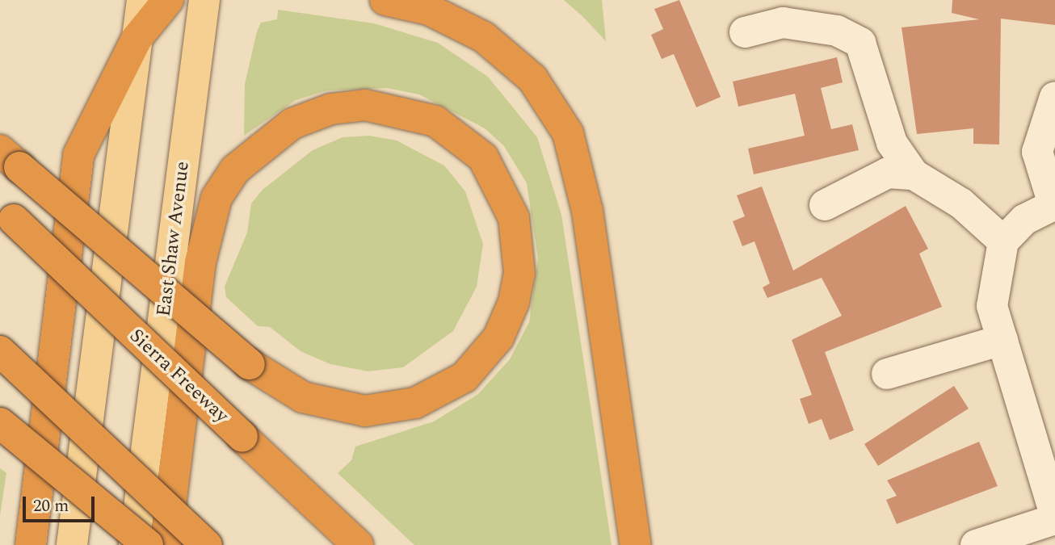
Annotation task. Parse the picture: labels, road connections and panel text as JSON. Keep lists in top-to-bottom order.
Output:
{
  "streets": {
    "highway": ["Sierra Freeway"],
    "main road": ["East Shaw Avenue"]
  },
  "scale_bar": "20 m"
}
